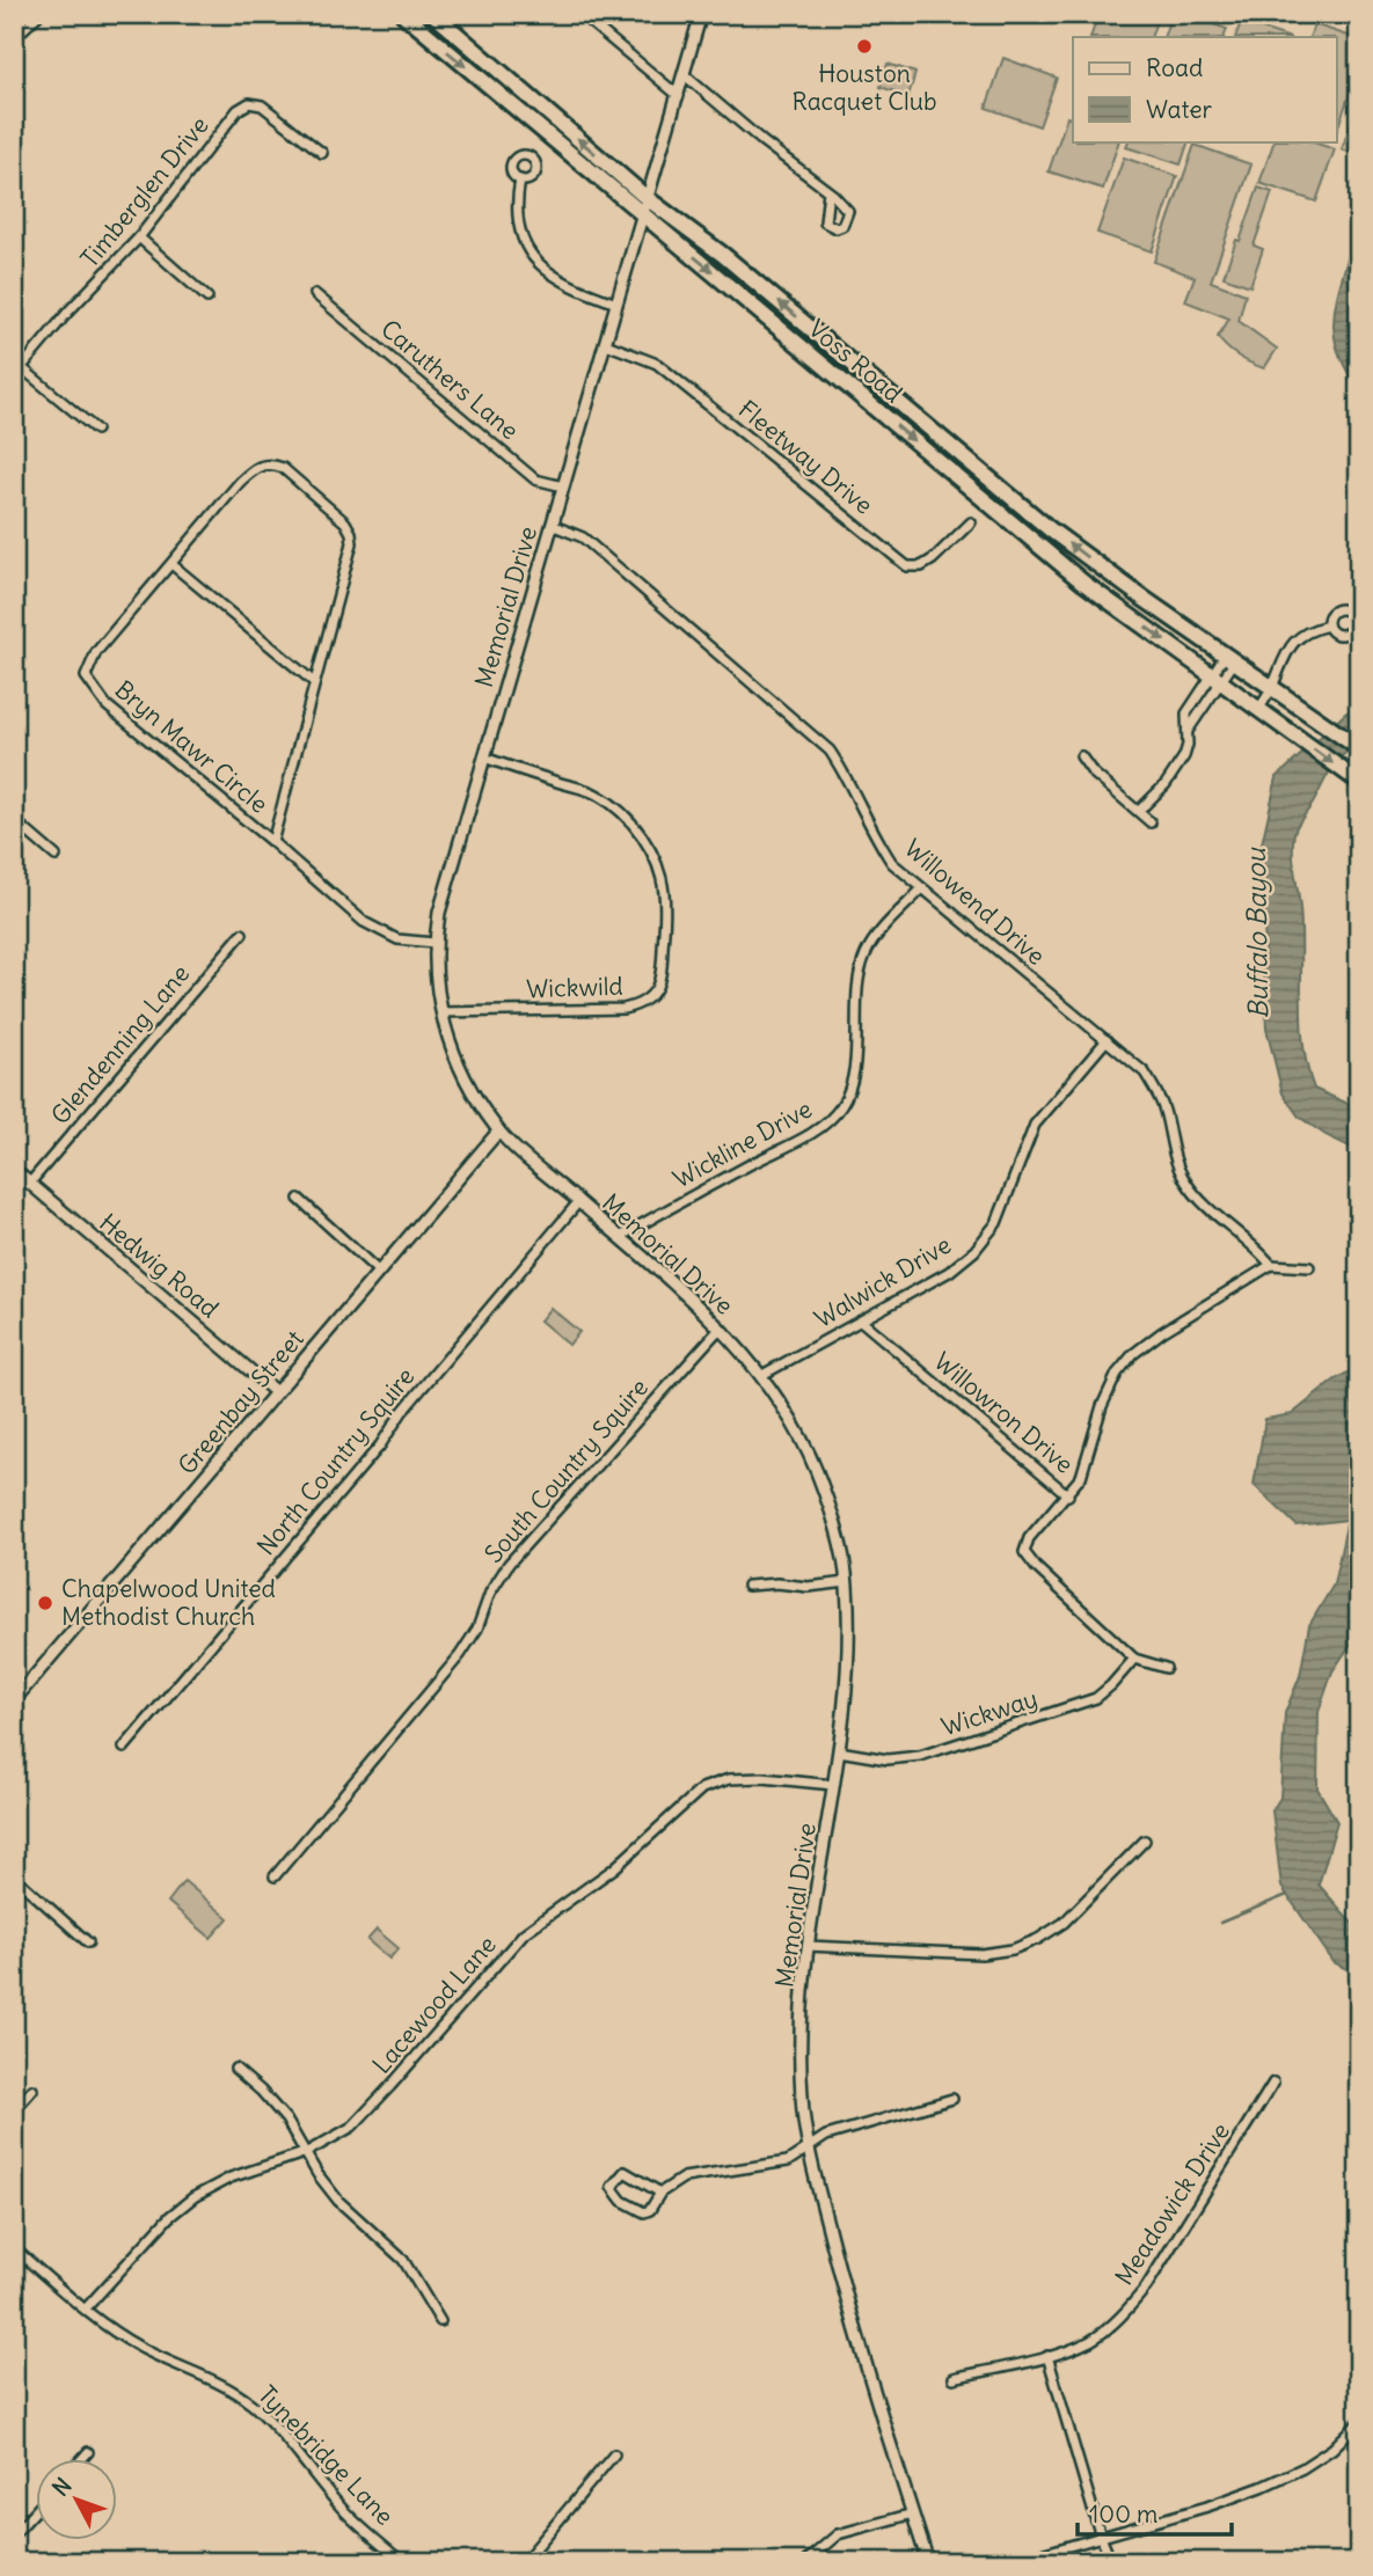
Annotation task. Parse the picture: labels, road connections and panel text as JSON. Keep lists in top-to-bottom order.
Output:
{
  "streets": {
    "main road": ["Voss Road"],
    "street": [
      "Timberglen Drive",
      "Caruthers Lane",
      "Fleetway Drive",
      "Memorial Drive",
      "Bryn Mawr Circle",
      "Willowend Drive",
      "Wickwild",
      "Glendenning Lane",
      "Wickline Drive",
      "Hedwig Road",
      "Walwick Drive",
      "Greenbay Street",
      "Willowron Drive",
      "North Country Squire",
      "South Country Squire",
      "Wickway",
      "Lacewood Lane",
      "Meadowick Drive",
      "Tynebridge Lane"
    ]
  },
  "crossings": [
    ["Voss Road", "Memorial Drive"],
    ["Caruthers Lane", "Memorial Drive"],
    ["Fleetway Drive", "Memorial Drive"],
    ["Memorial Drive", "Bryn Mawr Circle"],
    ["Memorial Drive", "Willowend Drive"],
    ["Memorial Drive", "Wickwild"],
    ["Memorial Drive", "Wickline Drive"],
    ["Memorial Drive", "Walwick Drive"],
    ["Memorial Drive", "Greenbay Street"],
    ["Memorial Drive", "North Country Squire"],
    ["Memorial Drive", "South Country Squire"],
    ["Memorial Drive", "Wickway"],
    ["Memorial Drive", "Lacewood Lane"],
    ["Willowend Drive", "Wickline Drive"],
    ["Willowend Drive", "Walwick Drive"],
    ["Glendenning Lane", "Hedwig Road"],
    ["Hedwig Road", "Greenbay Street"],
    ["Walwick Drive", "Willowron Drive"],
    ["Willowron Drive", "Wickway"],
    ["Lacewood Lane", "Tynebridge Lane"]
  ],
  "water": ["Buffalo Bayou"],
  "places": ["Houston Racquet Club", "Chapelwood United Methodist Church"],
  "legend": ["Road", "Water"],
  "scale_bar": "100 m",
  "north": "top left"
}
